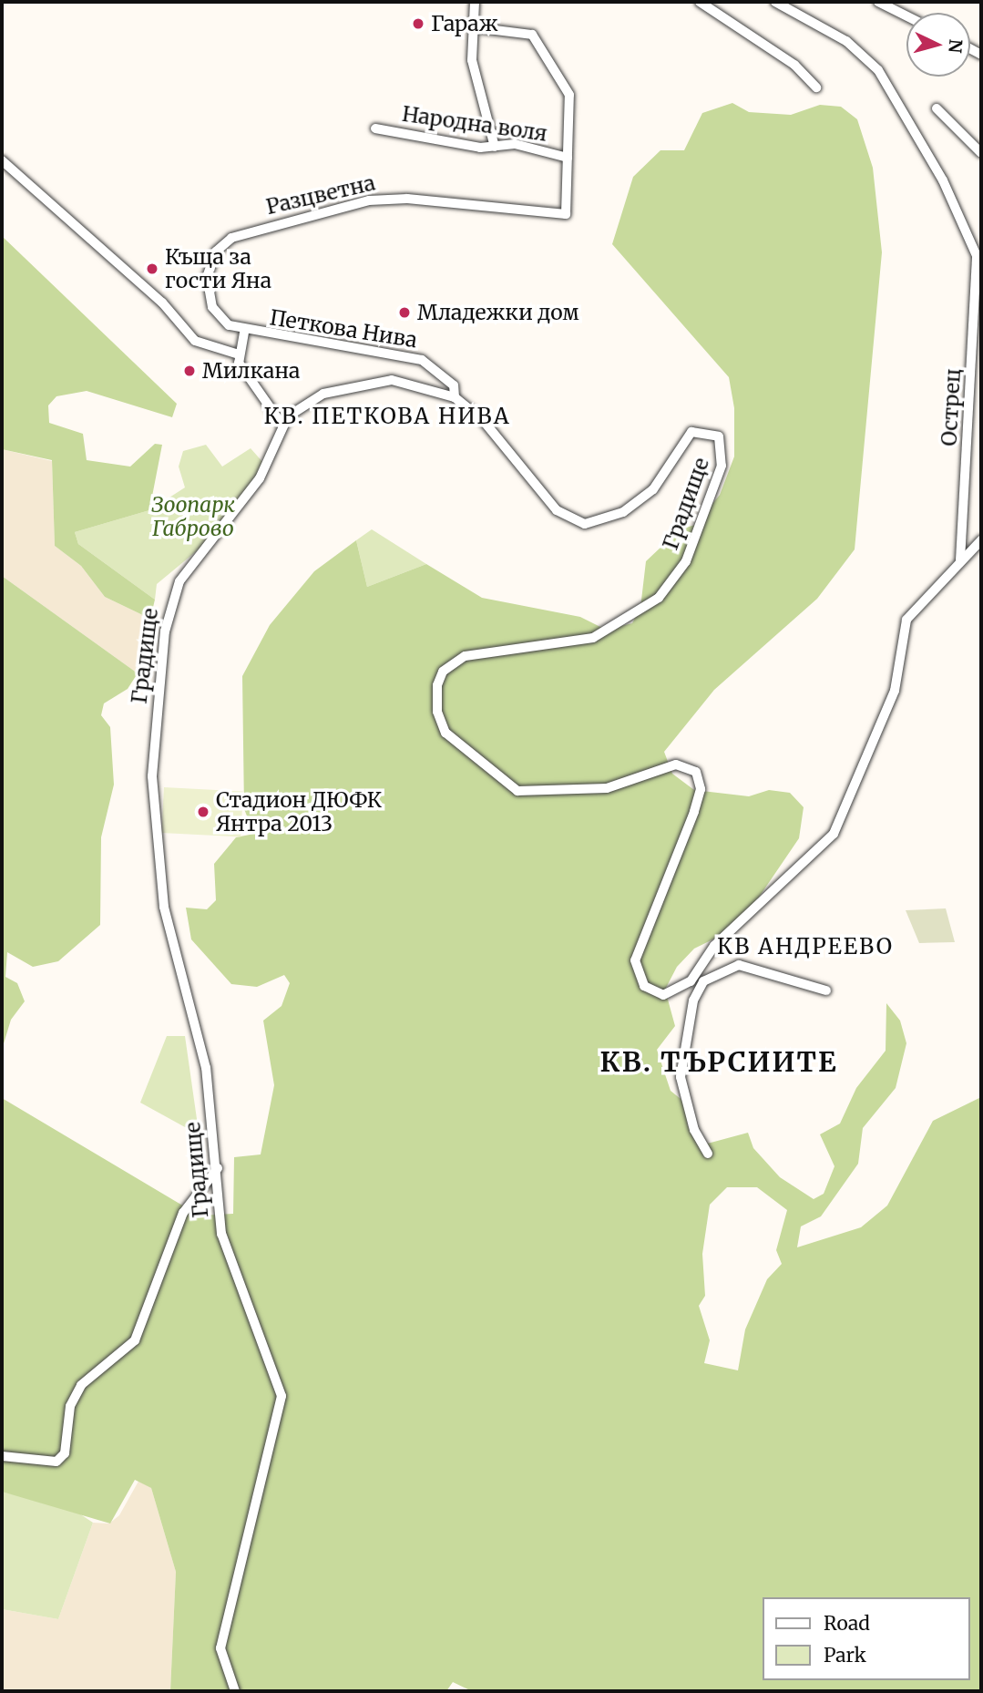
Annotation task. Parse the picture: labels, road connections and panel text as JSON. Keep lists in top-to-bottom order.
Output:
{
  "streets": {
    "street": [
      "Народна воля",
      "Разцветна",
      "Петкова Нива",
      "Острец",
      "Градище"
    ]
  },
  "crossings": [
    ["Народна воля", "Разцветна"],
    ["Разцветна", "Петкова Нива"],
    ["Петкова Нива", "Градище"],
    ["Острец", "Градище"]
  ],
  "districts": ["КВ. ПЕТКОВА НИВА", "КВ АНДРЕЕВО", "КВ. ТЪРСИИТЕ"],
  "parks": ["Зоопарк Габрово"],
  "places": [
    "Гараж",
    "Къща за гости Яна",
    "Младежки дом",
    "Милкана",
    "Стадион ДЮФК Янтра 2013"
  ],
  "legend": ["Road", "Park"],
  "north": "right"
}
